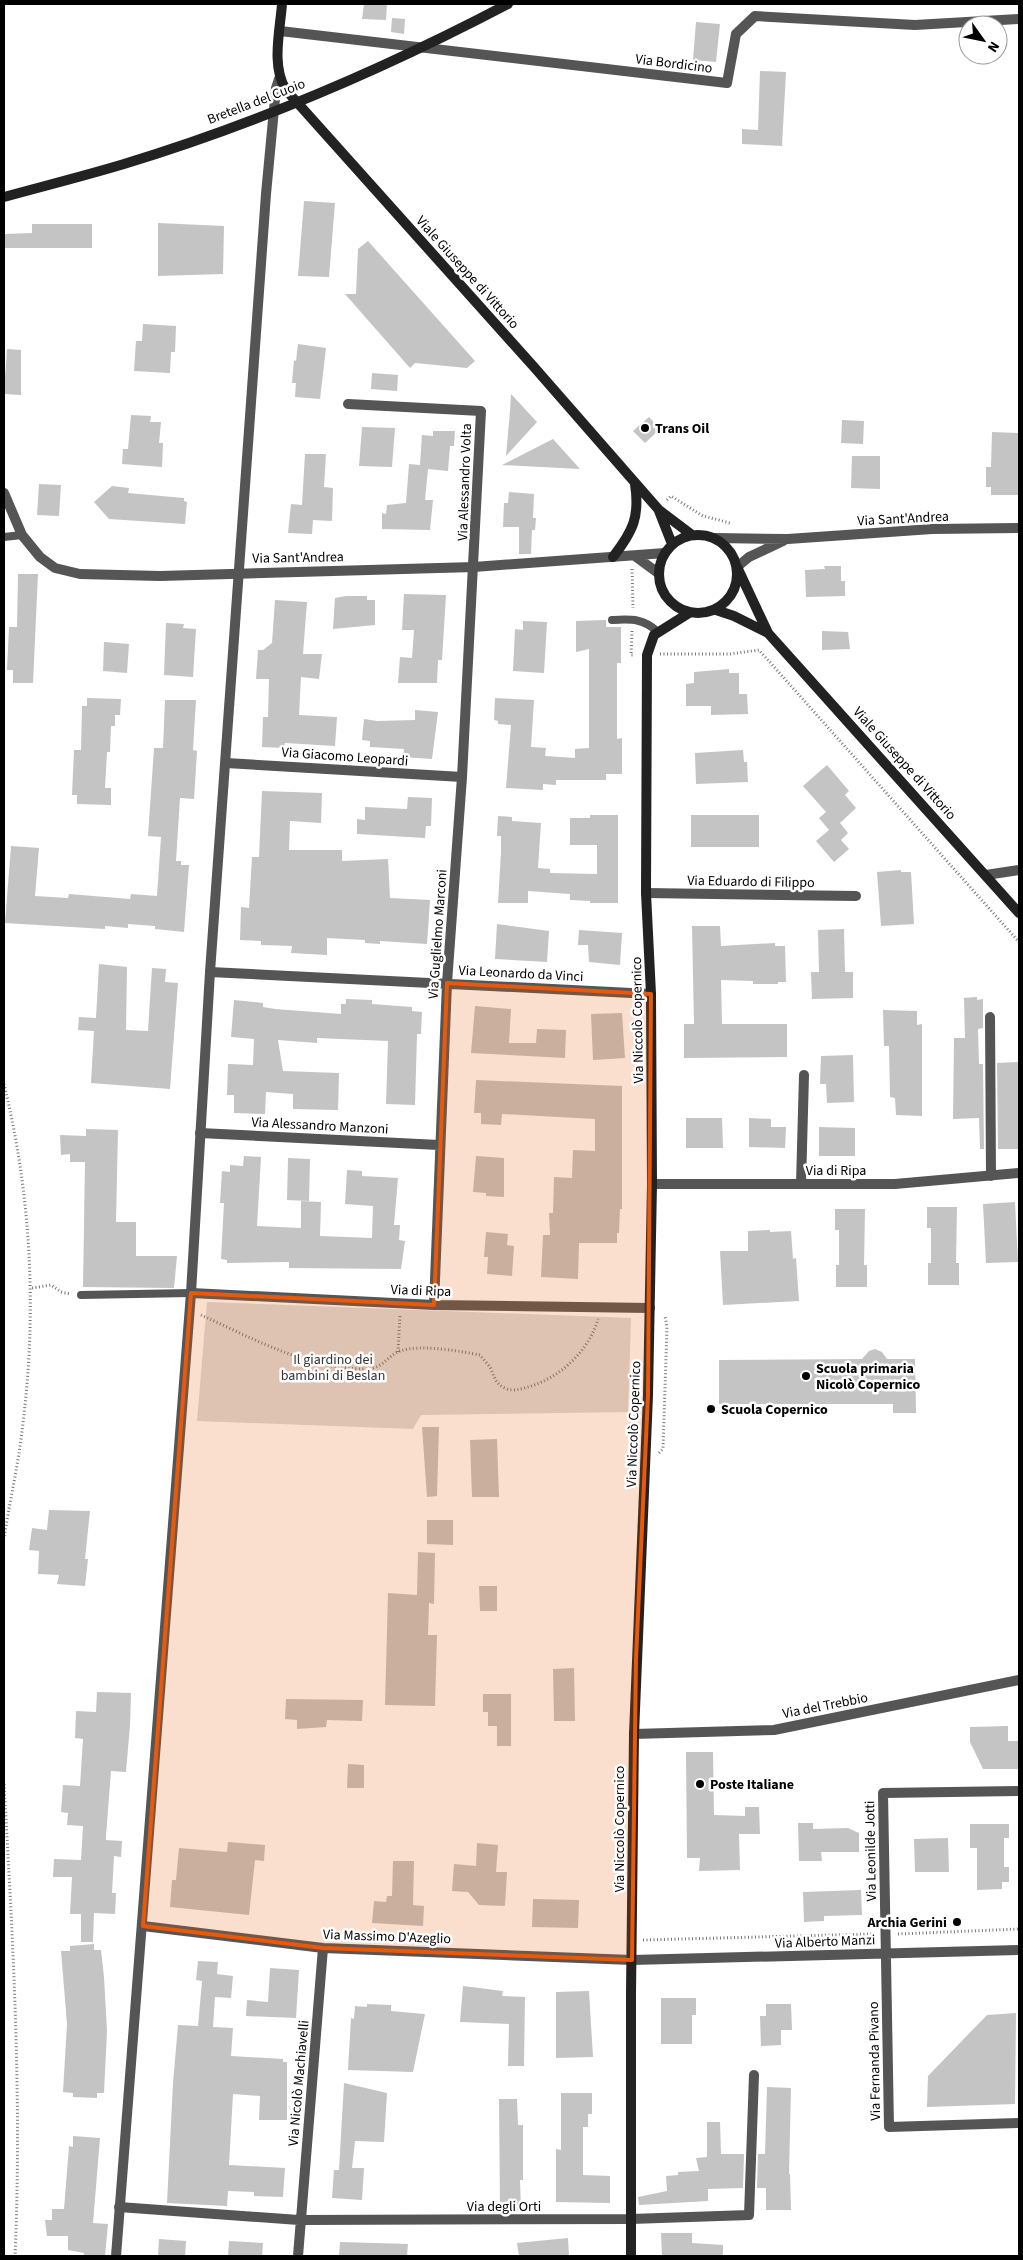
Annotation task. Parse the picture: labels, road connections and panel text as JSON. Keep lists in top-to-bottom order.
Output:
{
  "streets": {
    "main road": ["Bretella del Cuoio", "Viale Giuseppe di Vittorio", "Via Niccolò Copernico"],
    "street": [
      "Via Bordicino",
      "Via Alessandro Volta",
      "Via Sant'Andrea",
      "Via Giacomo Leopardi",
      "Via Eduardo di Filippo",
      "Via Guglielmo Marconi",
      "Via Leonardo da Vinci",
      "Via Alessandro Manzoni",
      "Via di Ripa",
      "Via del Trebbio",
      "Via Leonilde Jotti",
      "Via Massimo D'Azeglio",
      "Via Alberto Manzi",
      "Via Fernanda Pivano",
      "Via Nicolò Machiavelli",
      "Via degli Orti"
    ]
  },
  "crossings": [
    ["Viale Giuseppe di Vittorio", "Via Sant'Andrea"],
    ["Via Alessandro Volta", "Via Sant'Andrea"],
    ["Via Alessandro Volta", "Via Guglielmo Marconi"],
    ["Via Sant'Andrea", "Via Guglielmo Marconi"],
    ["Via Giacomo Leopardi", "Via Guglielmo Marconi"],
    ["Via Eduardo di Filippo", "Via Niccolò Copernico"],
    ["Via Guglielmo Marconi", "Via Leonardo da Vinci"],
    ["Via Guglielmo Marconi", "Via Alessandro Manzoni"],
    ["Via Guglielmo Marconi", "Via di Ripa"],
    ["Via Leonardo da Vinci", "Via Niccolò Copernico"],
    ["Via Niccolò Copernico", "Via di Ripa"],
    ["Via Niccolò Copernico", "Via del Trebbio"],
    ["Via Niccolò Copernico", "Via Massimo D'Azeglio"],
    ["Via Niccolò Copernico", "Via Alberto Manzi"],
    ["Via Niccolò Copernico", "Via degli Orti"],
    ["Via Leonilde Jotti", "Via Alberto Manzi"],
    ["Via Leonilde Jotti", "Via Fernanda Pivano"],
    ["Via Massimo D'Azeglio", "Via Alberto Manzi"],
    ["Via Massimo D'Azeglio", "Via Nicolò Machiavelli"],
    ["Via Alberto Manzi", "Via Fernanda Pivano"],
    ["Via Nicolò Machiavelli", "Via degli Orti"]
  ],
  "parks": ["Il giardino dei bambini di Beslan"],
  "places": [
    "Trans Oil",
    "Scuola primaria Nicolò Copernico",
    "Scuola Copernico",
    "Poste Italiane",
    "Archia Gerini"
  ],
  "north": "bottom right"
}
